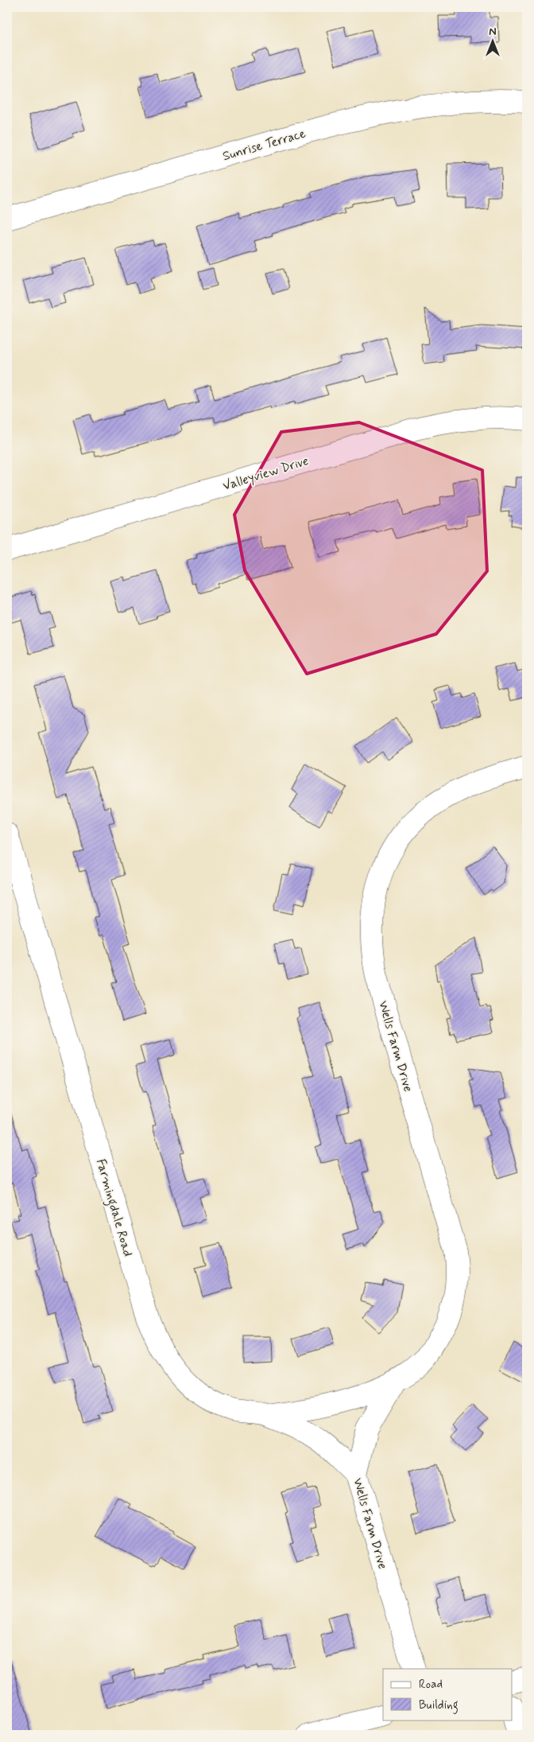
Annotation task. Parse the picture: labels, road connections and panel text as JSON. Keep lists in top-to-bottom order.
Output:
{
  "streets": {
    "street": [
      "Sunrise Terrace",
      "Valleyview Drive",
      "Wells Farm Drive",
      "Farmingdale Road"
    ]
  },
  "crossings": [
    ["Wells Farm Drive", "Farmingdale Road"]
  ],
  "legend": ["Road", "Building"],
  "north": "top"
}
